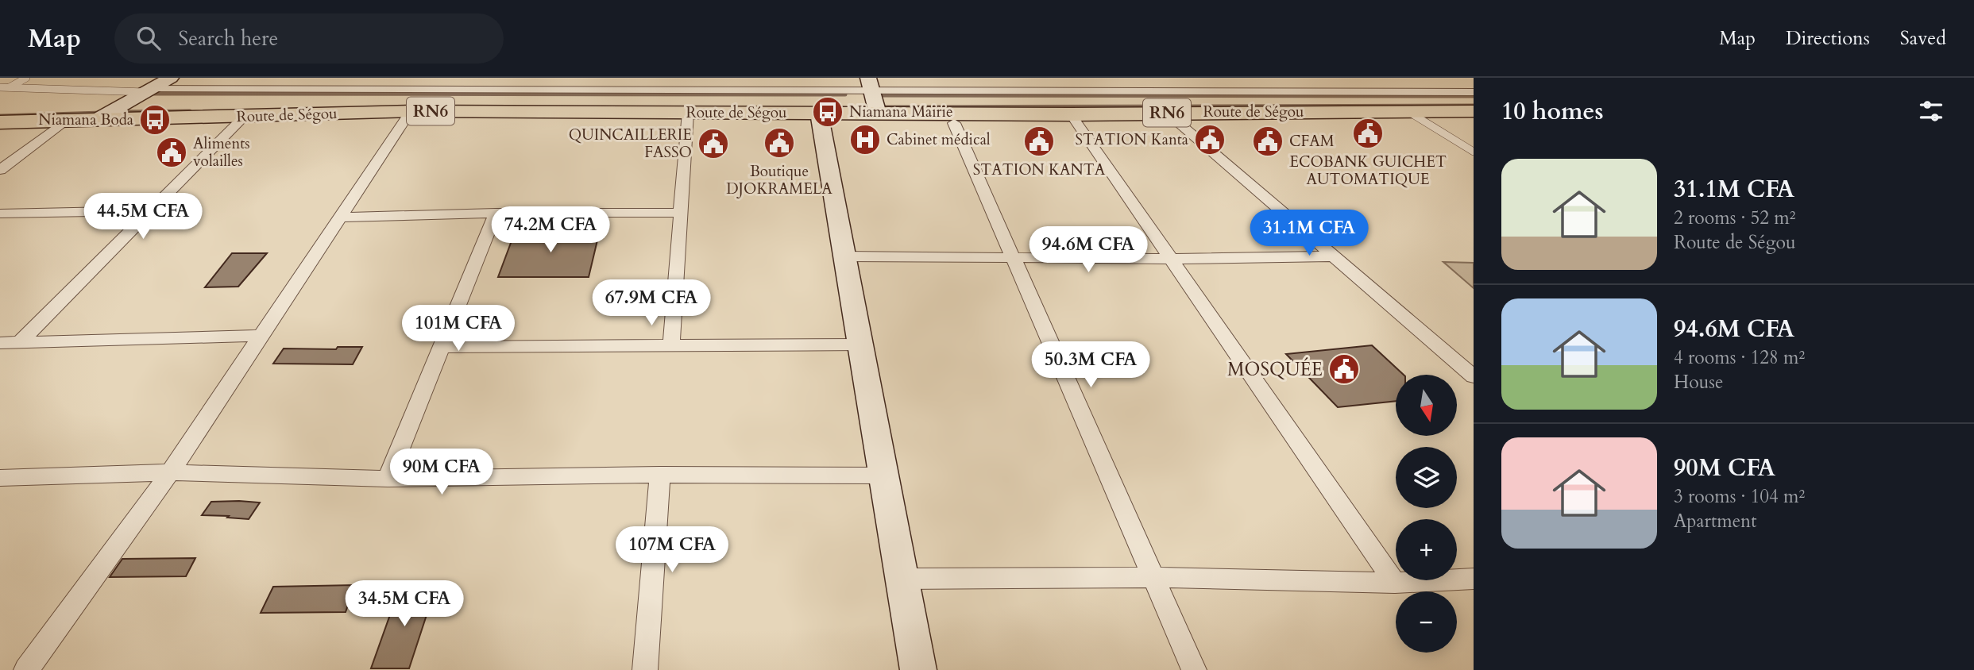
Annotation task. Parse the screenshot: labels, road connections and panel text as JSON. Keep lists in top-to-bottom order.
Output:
{
  "streets": {
    "highway": ["RN6", "Route de Ségou"]
  },
  "places": {
    "bus stop": ["Niamana Mairie", "Niamana Boda"],
    "public building": [
      "ECOBANK GUICHET AUTOMATIQUE",
      "STATION Kanta",
      "STATION KANTA",
      "CFAM",
      "Boutique DJOKRAMELA",
      "QUINCAILLERIE FASSO",
      "Aliments volailles",
      "MOSQUÉE"
    ],
    "hospital": ["Cabinet médical"]
  },
  "north": "bottom",
  "page": {
    "header": "Map",
    "search": "Search here",
    "nav": ["Map", "Directions", "Saved"],
    "heading": "10 homes",
    "list": [
      {
        "name": "31.1M CFA",
        "note": "2 rooms · 52 m² · Route de Ségou"
      },
      {
        "name": "94.6M CFA",
        "note": "4 rooms · 128 m² · House"
      },
      {
        "name": "90M CFA",
        "note": "3 rooms · 104 m² · Apartment"
      }
    ],
    "price": [
      "44.5M CFA",
      "74.2M CFA",
      "31.1M CFA",
      "94.6M CFA",
      "67.9M CFA",
      "101M CFA",
      "50.3M CFA",
      "90M CFA",
      "107M CFA",
      "34.5M CFA"
    ],
    "map_buttons": ["+", "−"]
  }
}
